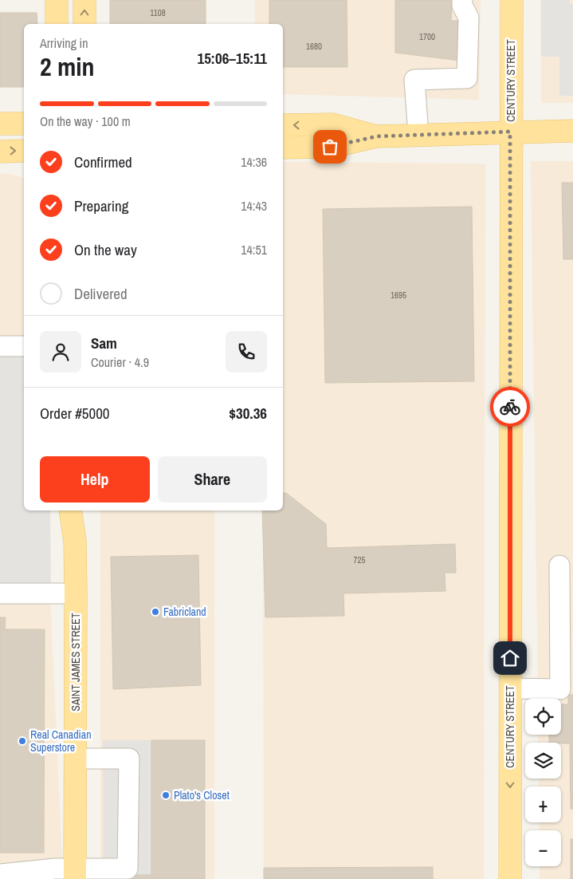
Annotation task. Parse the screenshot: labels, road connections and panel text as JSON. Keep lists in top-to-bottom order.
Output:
{
  "streets": {
    "main road": ["CENTURY STREET", "SAINT JAMES STREET"]
  },
  "places": ["Fabricland", "Real Canadian Superstore", "Plato's Closet"],
  "house_numbers": [
    "1108",
    "1700",
    "1680",
    "1695",
    "725"
  ],
  "page": {
    "heading": ["2 min", "Arriving in", "15:06–15:11"],
    "panel": [
      "Sam",
      "Courier · 4.9",
      "Order #5000",
      "$30.36"
    ],
    "bar": "On the way · 100 m",
    "list": [
      ["Confirmed", "14:36"],
      ["Preparing", "14:43"],
      ["On the way", "14:51"],
      "Delivered"
    ],
    "buttons": ["Help", "Share"],
    "map_buttons": ["+", "−"]
  }
}
